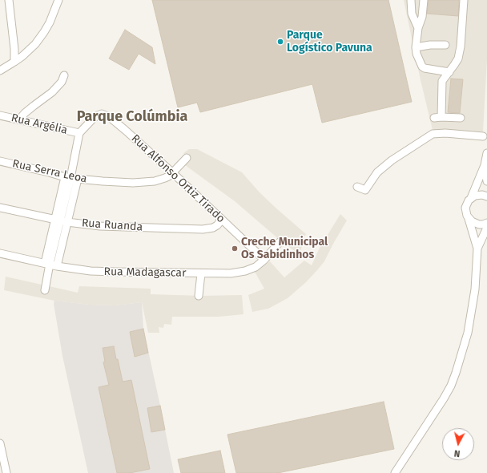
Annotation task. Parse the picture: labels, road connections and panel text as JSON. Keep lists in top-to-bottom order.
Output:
{
  "streets": {
    "street": [
      "Rua Argélia",
      "Rua Serra Leoa",
      "Rua Alfonso Ortiz Tirado",
      "Rua Ruanda",
      "Rua Madagascar"
    ]
  },
  "crossings": [
    ["Rua Argélia", "Rua Alfonso Ortiz Tirado"],
    ["Rua Serra Leoa", "Rua Alfonso Ortiz Tirado"],
    ["Rua Alfonso Ortiz Tirado", "Rua Ruanda"],
    ["Rua Alfonso Ortiz Tirado", "Rua Madagascar"]
  ],
  "districts": ["Parque Colúmbia"],
  "places": ["Parque Logístico Pavuna", "Creche Municipal Os Sabidinhos"],
  "north": "bottom"
}
